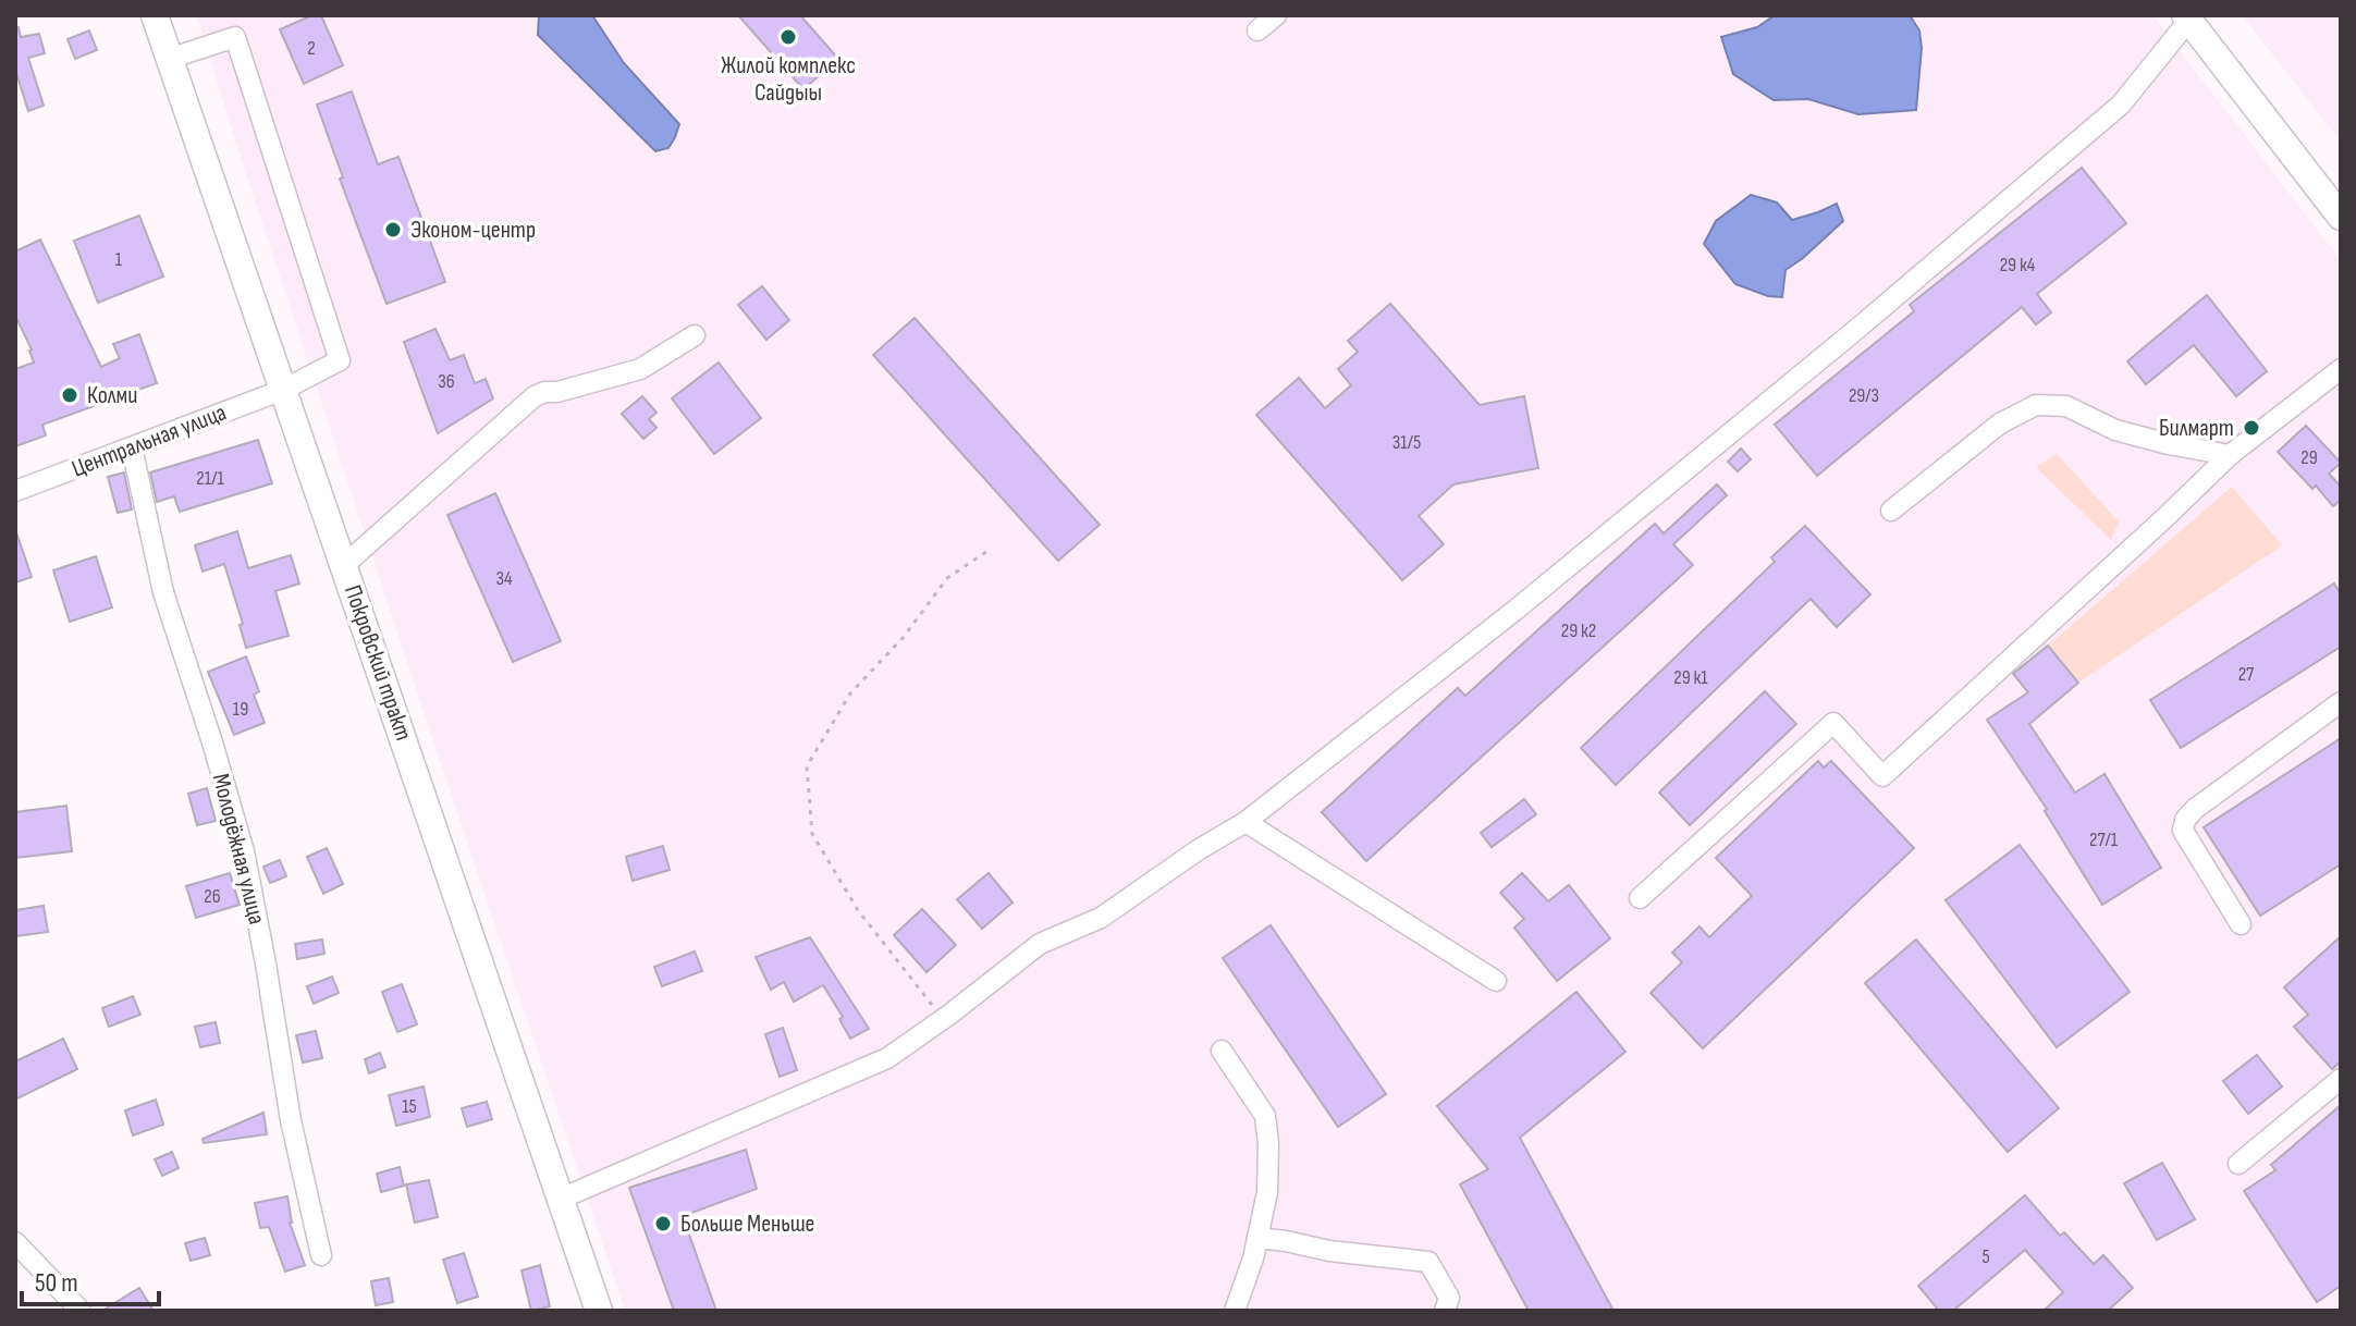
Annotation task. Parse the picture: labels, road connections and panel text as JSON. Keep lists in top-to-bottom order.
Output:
{
  "streets": {
    "main road": ["Покровский тракт"],
    "street": ["Центральная улица", "Молодёжная улица"]
  },
  "crossings": [
    ["Центральная улица", "Покровский тракт"],
    ["Центральная улица", "Молодёжная улица"]
  ],
  "places": [
    "Жилой комплекс Сайдыы",
    "Эконом-центр",
    "Колми",
    "Билмарт",
    "Больше Меньше"
  ],
  "house_numbers": [
    "2",
    "1",
    "29 к4",
    "36",
    "29/3",
    "31/5",
    "29",
    "21/1",
    "34",
    "29 к2",
    "27",
    "29 к1",
    "19",
    "27/1",
    "26",
    "15",
    "5"
  ],
  "scale_bar": "50 m"
}
